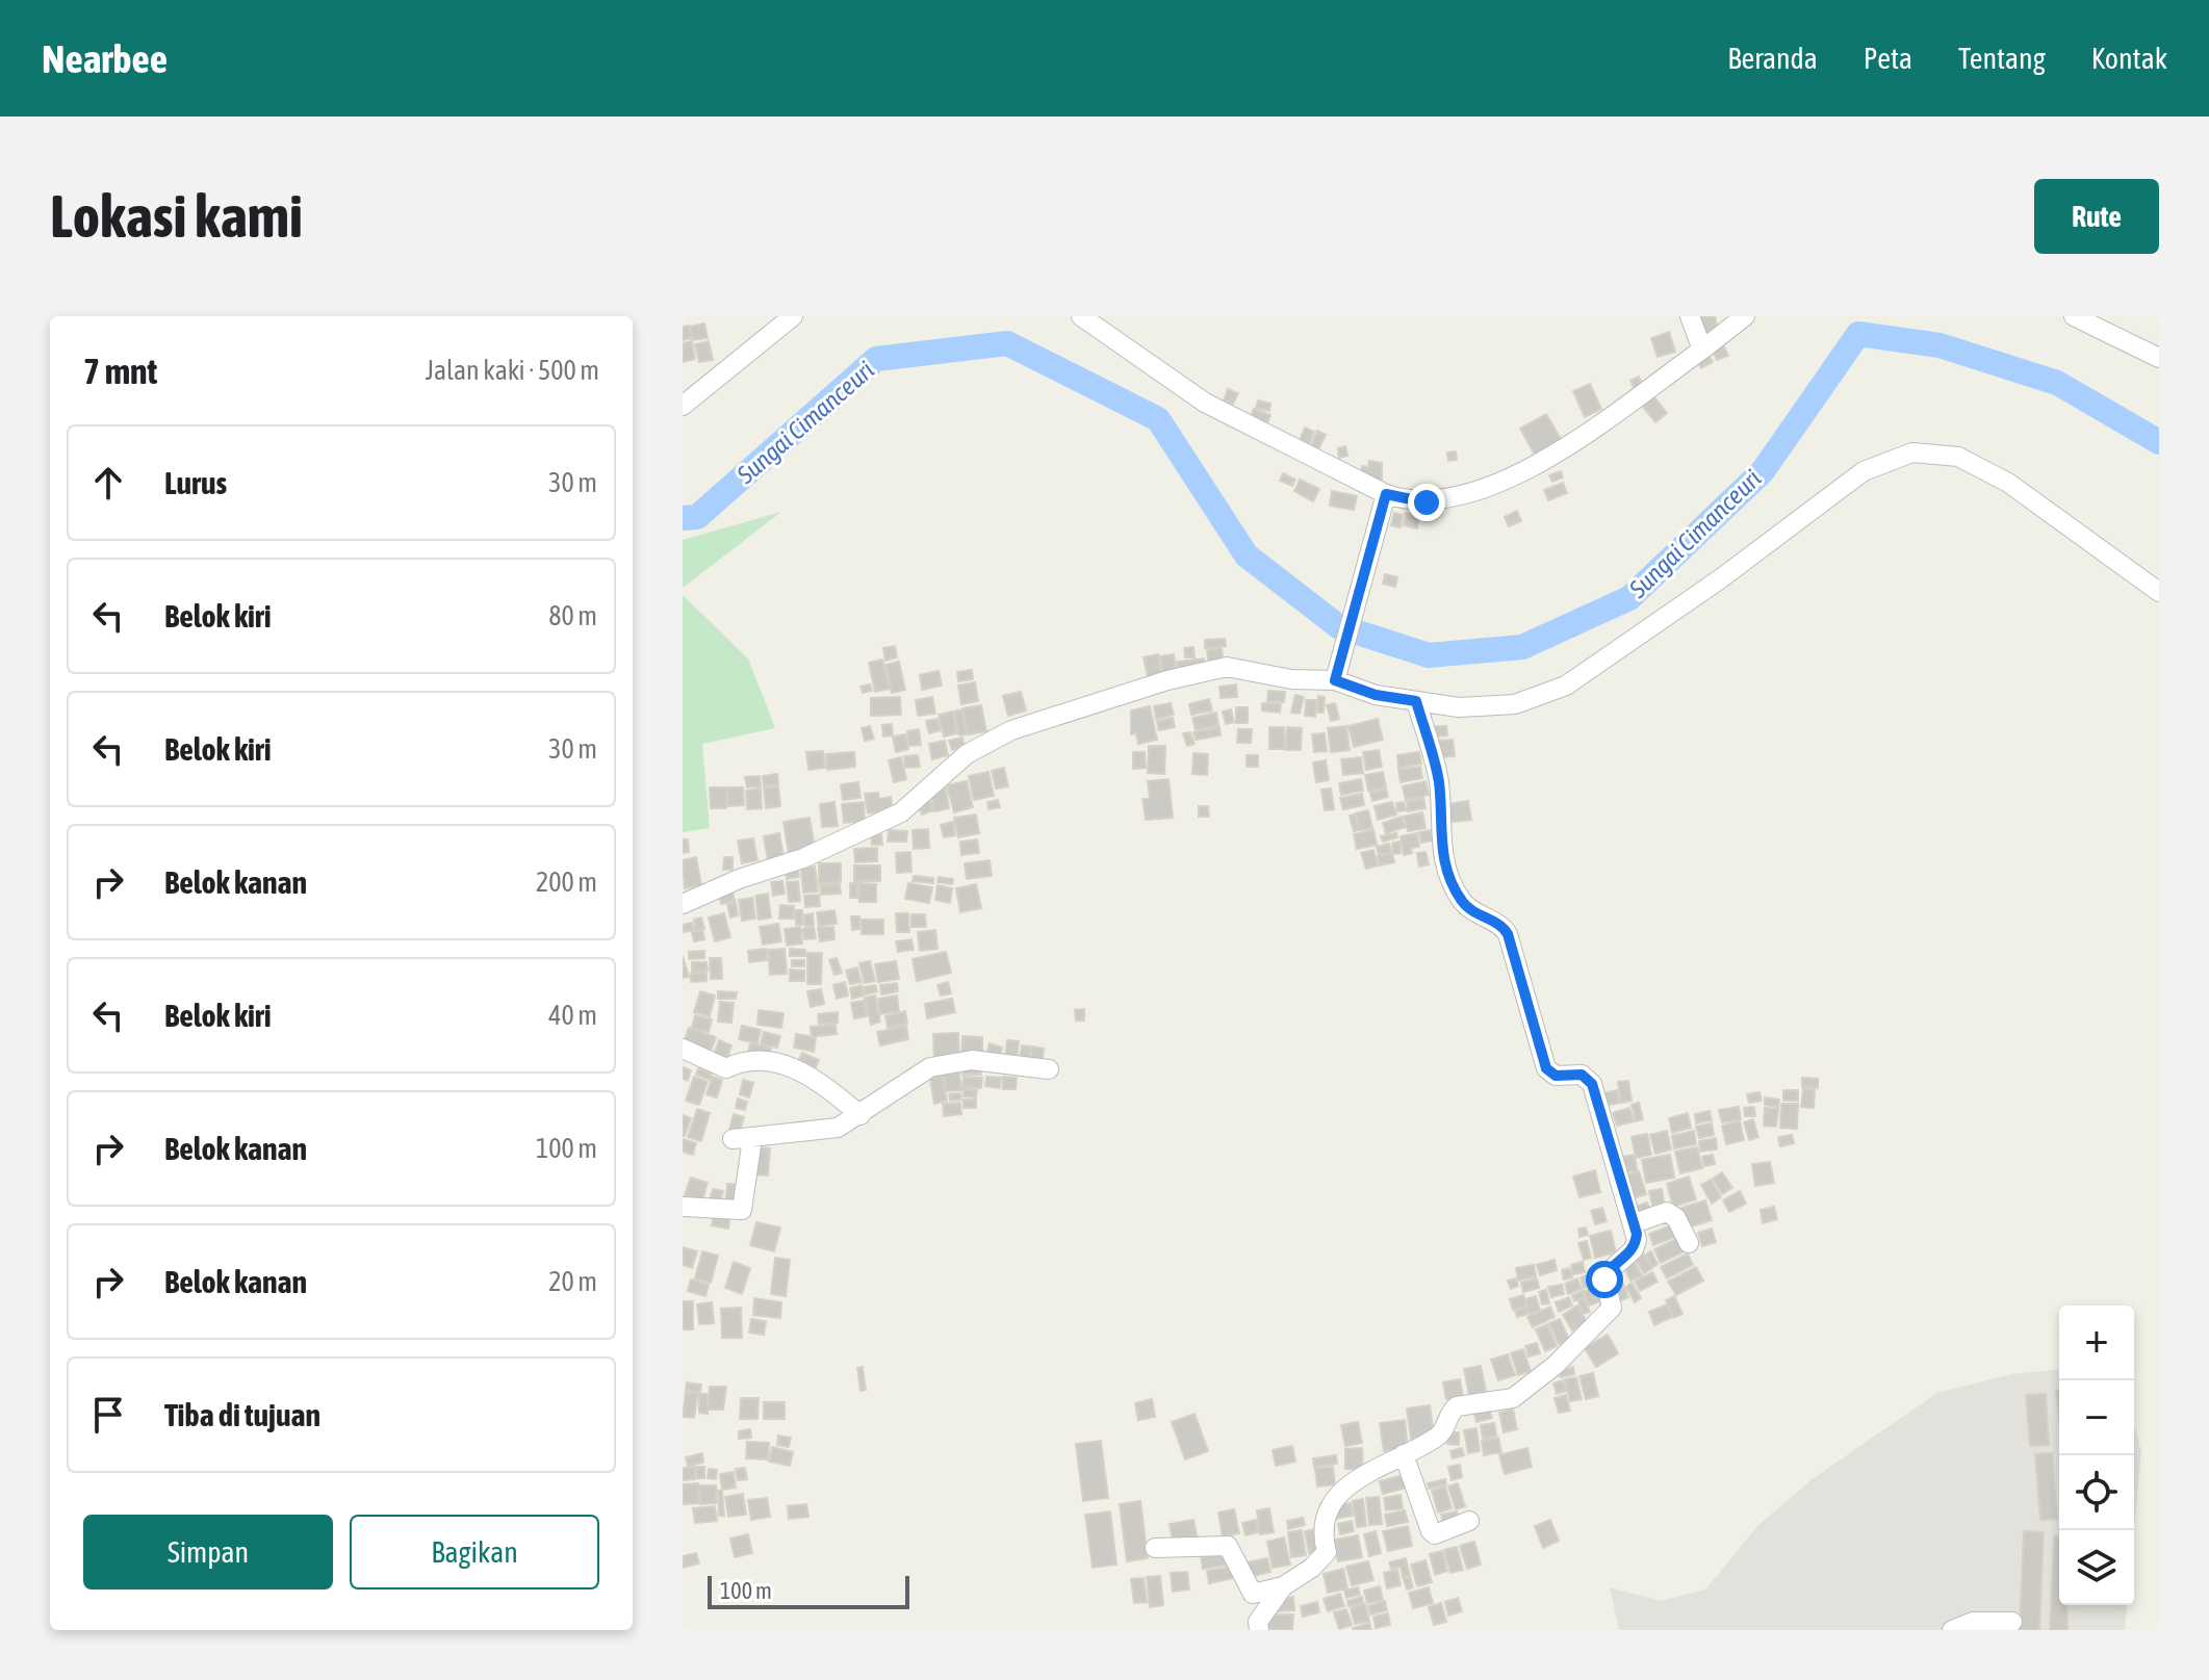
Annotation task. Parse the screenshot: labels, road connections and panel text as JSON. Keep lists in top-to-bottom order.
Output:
{
  "water": ["Sungai Cimanceuri"],
  "scale_bar": "100 m",
  "page": {
    "header": "Nearbee",
    "nav": [
      "Beranda",
      "Peta",
      "Tentang",
      "Kontak"
    ],
    "buttons": [
      "Rute",
      ["Simpan", "Bagikan"]
    ],
    "title": "Lokasi kami",
    "heading": ["7 mnt", "Jalan kaki · 500 m"],
    "list": [
      ["Lurus", "30 m"],
      ["Belok kiri", "80 m"],
      ["Belok kiri", "30 m"],
      ["Belok kanan", "200 m"],
      ["Belok kiri", "40 m"],
      ["Belok kanan", "100 m"],
      ["Belok kanan", "20 m"],
      "Tiba di tujuan"
    ],
    "map_buttons": ["+", "−"],
    "scale": "100 m"
  }
}
